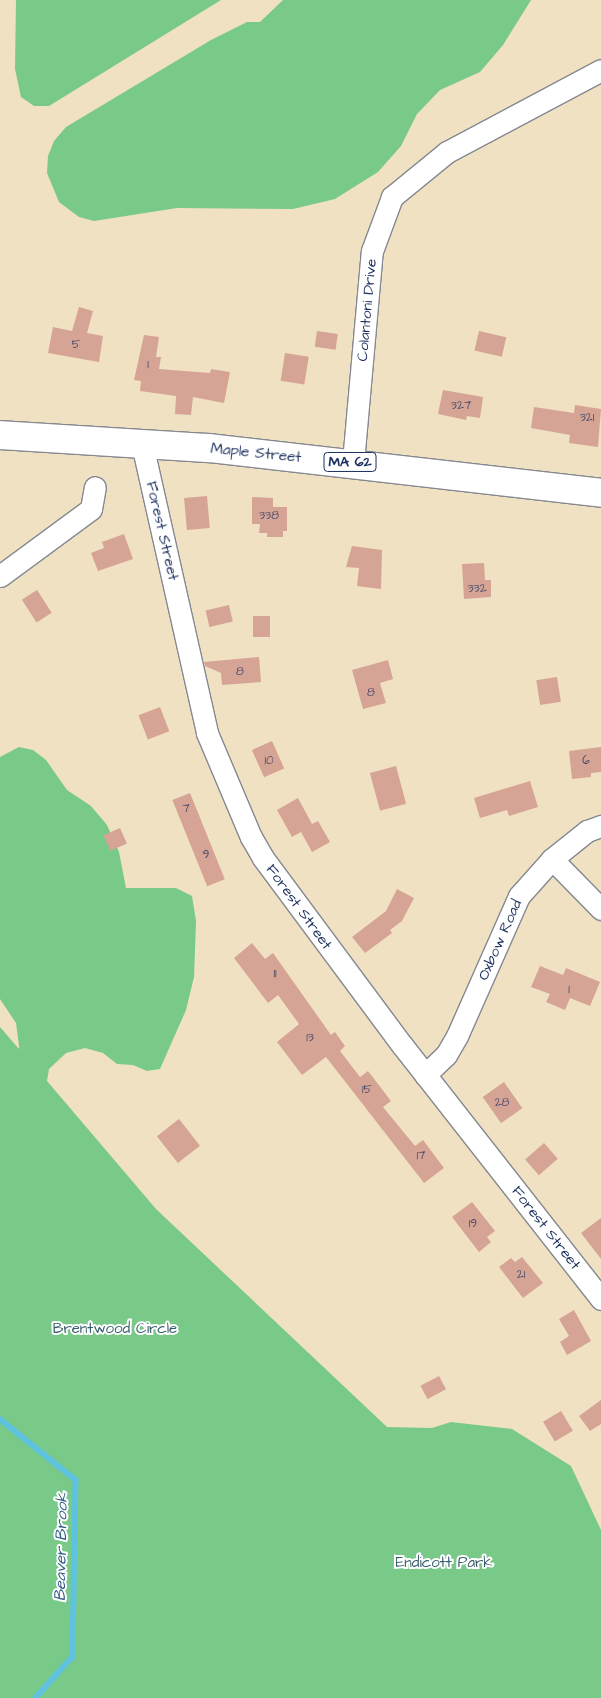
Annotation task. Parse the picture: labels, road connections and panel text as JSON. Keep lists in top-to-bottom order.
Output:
{
  "streets": {
    "main road": ["Maple Street", "MA 62"],
    "street": ["Colantoni Drive", "Forest Street", "Oxbow Road"]
  },
  "crossings": [
    ["Colantoni Drive", "Maple Street"],
    ["Maple Street", "Forest Street"],
    ["Forest Street", "Oxbow Road"]
  ],
  "water": ["Beaver Brook"],
  "parks": ["Brentwood Circle", "Endicott Park"],
  "house_numbers": [
    "5",
    "1",
    "327",
    "321",
    "338",
    "332",
    "8",
    "8",
    "10",
    "6",
    "7",
    "9",
    "11",
    "1",
    "13",
    "15",
    "28",
    "17",
    "19",
    "21"
  ]
}
